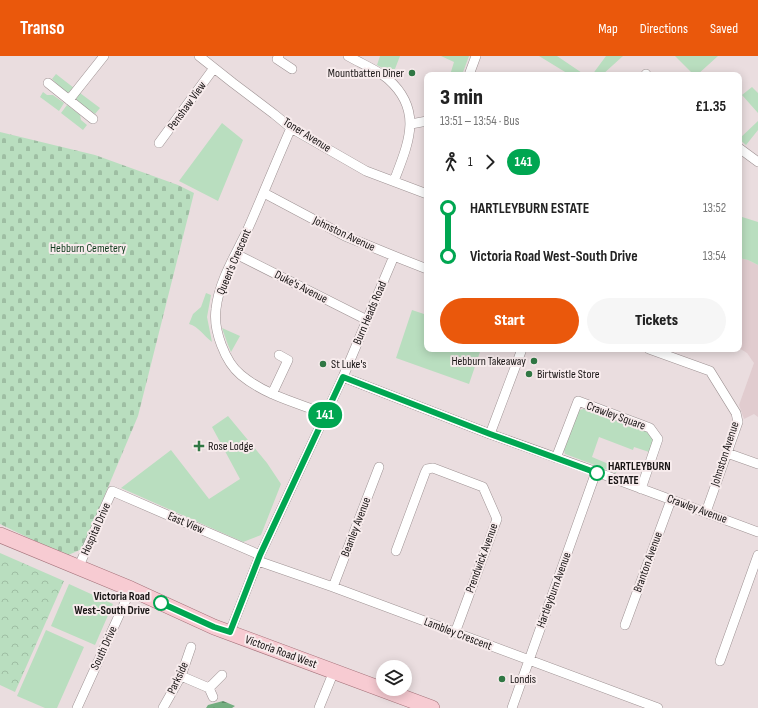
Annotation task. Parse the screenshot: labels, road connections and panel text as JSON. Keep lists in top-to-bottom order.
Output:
{
  "streets": {
    "main road": ["Victoria Road West"],
    "street": [
      "Penshaw View",
      "Toner Avenue",
      "Johnston Avenue",
      "Queen's Crescent",
      "Duke's Avenue",
      "Burn Heads Road",
      "Crawley Square",
      "Crawley Avenue",
      "East View",
      "Beanley Avenue",
      "Hospital Drive",
      "Prendwick Avenue",
      "Branton Avenue",
      "Hartleyburn Avenue",
      "Lambley Crescent",
      "South Drive",
      "Parkside"
    ]
  },
  "crossings": [
    ["Penshaw View", "Toner Avenue"],
    ["Toner Avenue", "Queen's Crescent"],
    ["Johnston Avenue", "Queen's Crescent"],
    ["Johnston Avenue", "Burn Heads Road"],
    ["Johnston Avenue", "Crawley Avenue"],
    ["Queen's Crescent", "Duke's Avenue"],
    ["Queen's Crescent", "Burn Heads Road"],
    ["Duke's Avenue", "Burn Heads Road"],
    ["Burn Heads Road", "Crawley Avenue"],
    ["Burn Heads Road", "East View"],
    ["Burn Heads Road", "Lambley Crescent"],
    ["Burn Heads Road", "Victoria Road West"],
    ["Crawley Square", "Crawley Avenue"],
    ["Crawley Avenue", "Branton Avenue"],
    ["Crawley Avenue", "Hartleyburn Avenue"],
    ["East View", "Hospital Drive"],
    ["East View", "Lambley Crescent"],
    ["Beanley Avenue", "Lambley Crescent"],
    ["Hospital Drive", "Victoria Road West"],
    ["Prendwick Avenue", "Lambley Crescent"],
    ["Hartleyburn Avenue", "Lambley Crescent"],
    ["South Drive", "Victoria Road West"]
  ],
  "parks": ["Hebburn Cemetery"],
  "places": {
    "other": [
      "Mountbatten Diner",
      "Hebburn Takeaway",
      "St Luke's",
      "Birtwistle Store",
      "HARTLEYBURN ESTATE",
      "Victoria Road West-South Drive",
      "Londis"
    ],
    "health": ["Rose Lodge"]
  },
  "lines": ["bus line 141"],
  "page": {
    "header": "Transo",
    "nav": ["Map", "Directions", "Saved"],
    "on_map": "141",
    "heading": ["3 min", "13:51 – 13:54 · Bus", "£1.35"],
    "legs": ["1", "141"],
    "list": [
      {
        "name": "HARTLEYBURN ESTATE",
        "value": "13:52"
      },
      {
        "name": "Victoria Road West-South Drive",
        "value": "13:54"
      }
    ],
    "buttons": ["Start", "Tickets"]
  }
}
